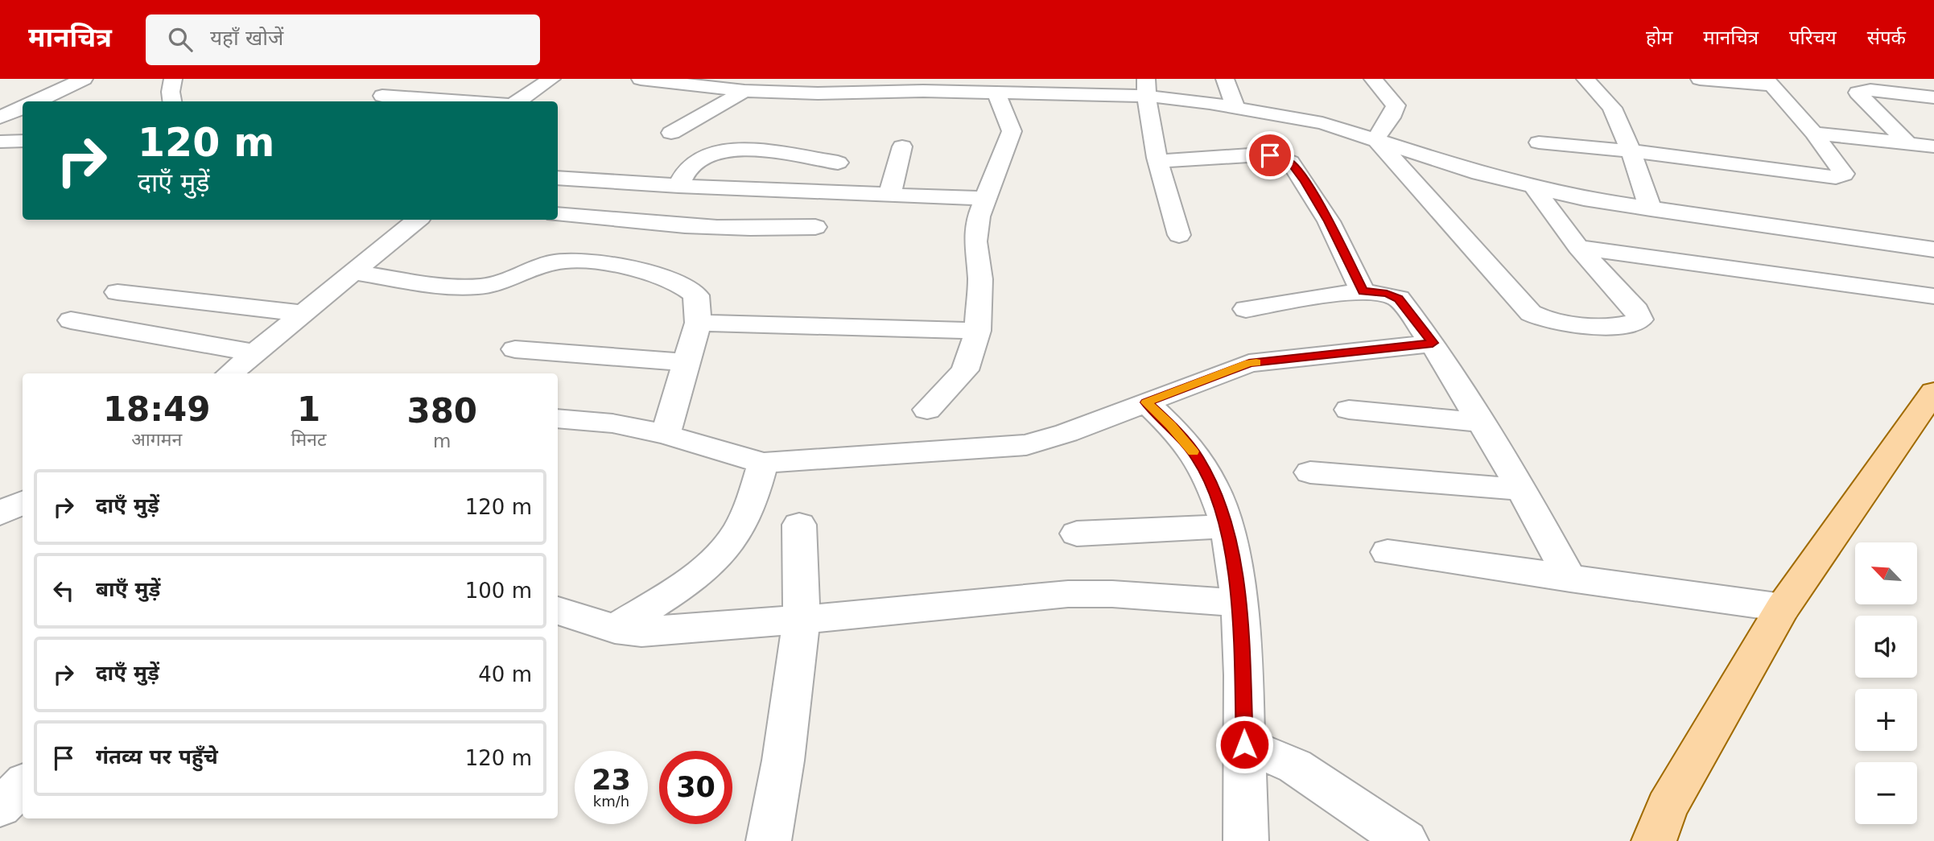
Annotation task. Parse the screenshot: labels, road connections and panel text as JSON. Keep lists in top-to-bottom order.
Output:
{
  "north": "top left",
  "page": {
    "header": "मानचित्र",
    "search": "यहाँ खोजें",
    "nav": [
      "होम",
      "मानचित्र",
      "परिचय",
      "संपर्क"
    ],
    "turn": ["120 m", "दाएँ मुड़ें"],
    "eta": [
      "18:49",
      "आगमन",
      "1",
      "मिनट",
      "380",
      "m"
    ],
    "list": [
      {
        "name": "दाएँ मुड़ें",
        "value": "120 m"
      },
      {
        "name": "बाएँ मुड़ें",
        "value": "100 m"
      },
      {
        "name": "दाएँ मुड़ें",
        "value": "40 m"
      },
      {
        "name": "गंतव्य पर पहुँचे",
        "value": "120 m"
      }
    ],
    "map_buttons": ["+", "−"],
    "speed": "23 km/h",
    "limit": "30"
  }
}
